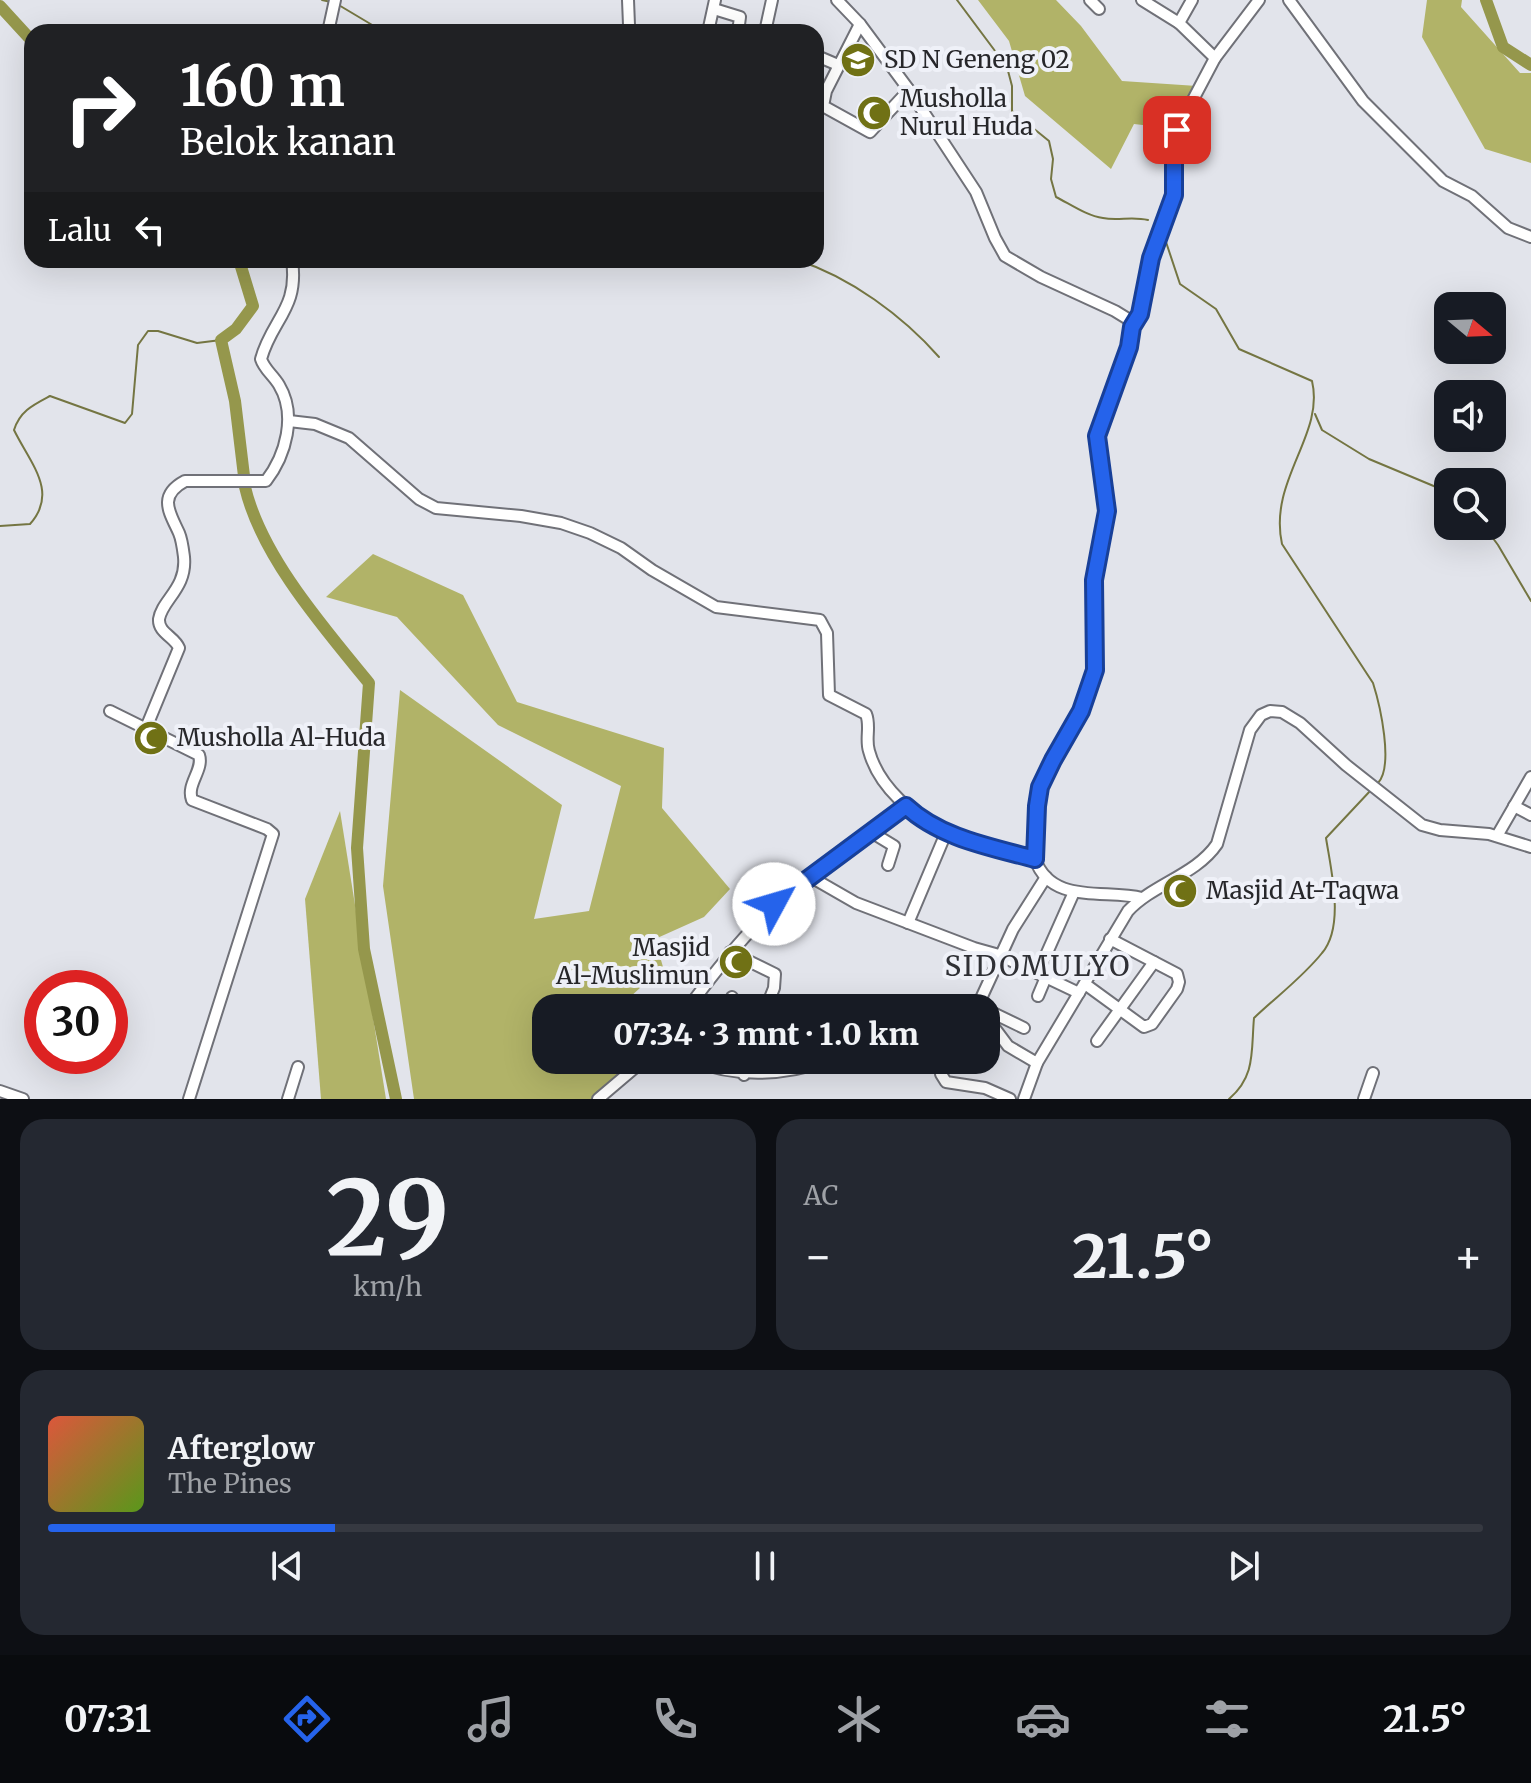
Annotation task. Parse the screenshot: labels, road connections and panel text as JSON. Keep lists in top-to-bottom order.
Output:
{
  "districts": ["SIDOMULYO"],
  "places": {
    "school or university": ["SD N Geneng 02"],
    "mosque": [
      "Musholla Nurul Huda",
      "Musholla Al-Huda",
      "Masjid At-Taqwa",
      "Masjid Al-Muslimun"
    ]
  },
  "north": "right",
  "page": {
    "turn": ["160 m", "Belok kanan"],
    "then": "Lalu",
    "limit": "30",
    "trip": "07:34 · 3 mnt · 1.0 km",
    "tile": [
      ["29", "km/h"],
      "AC"
    ],
    "heat": ["−", "21.5°", "+"],
    "song": ["Afterglow", "The Pines"],
    "tabs": ["07:31", "21.5°"]
  }
}
